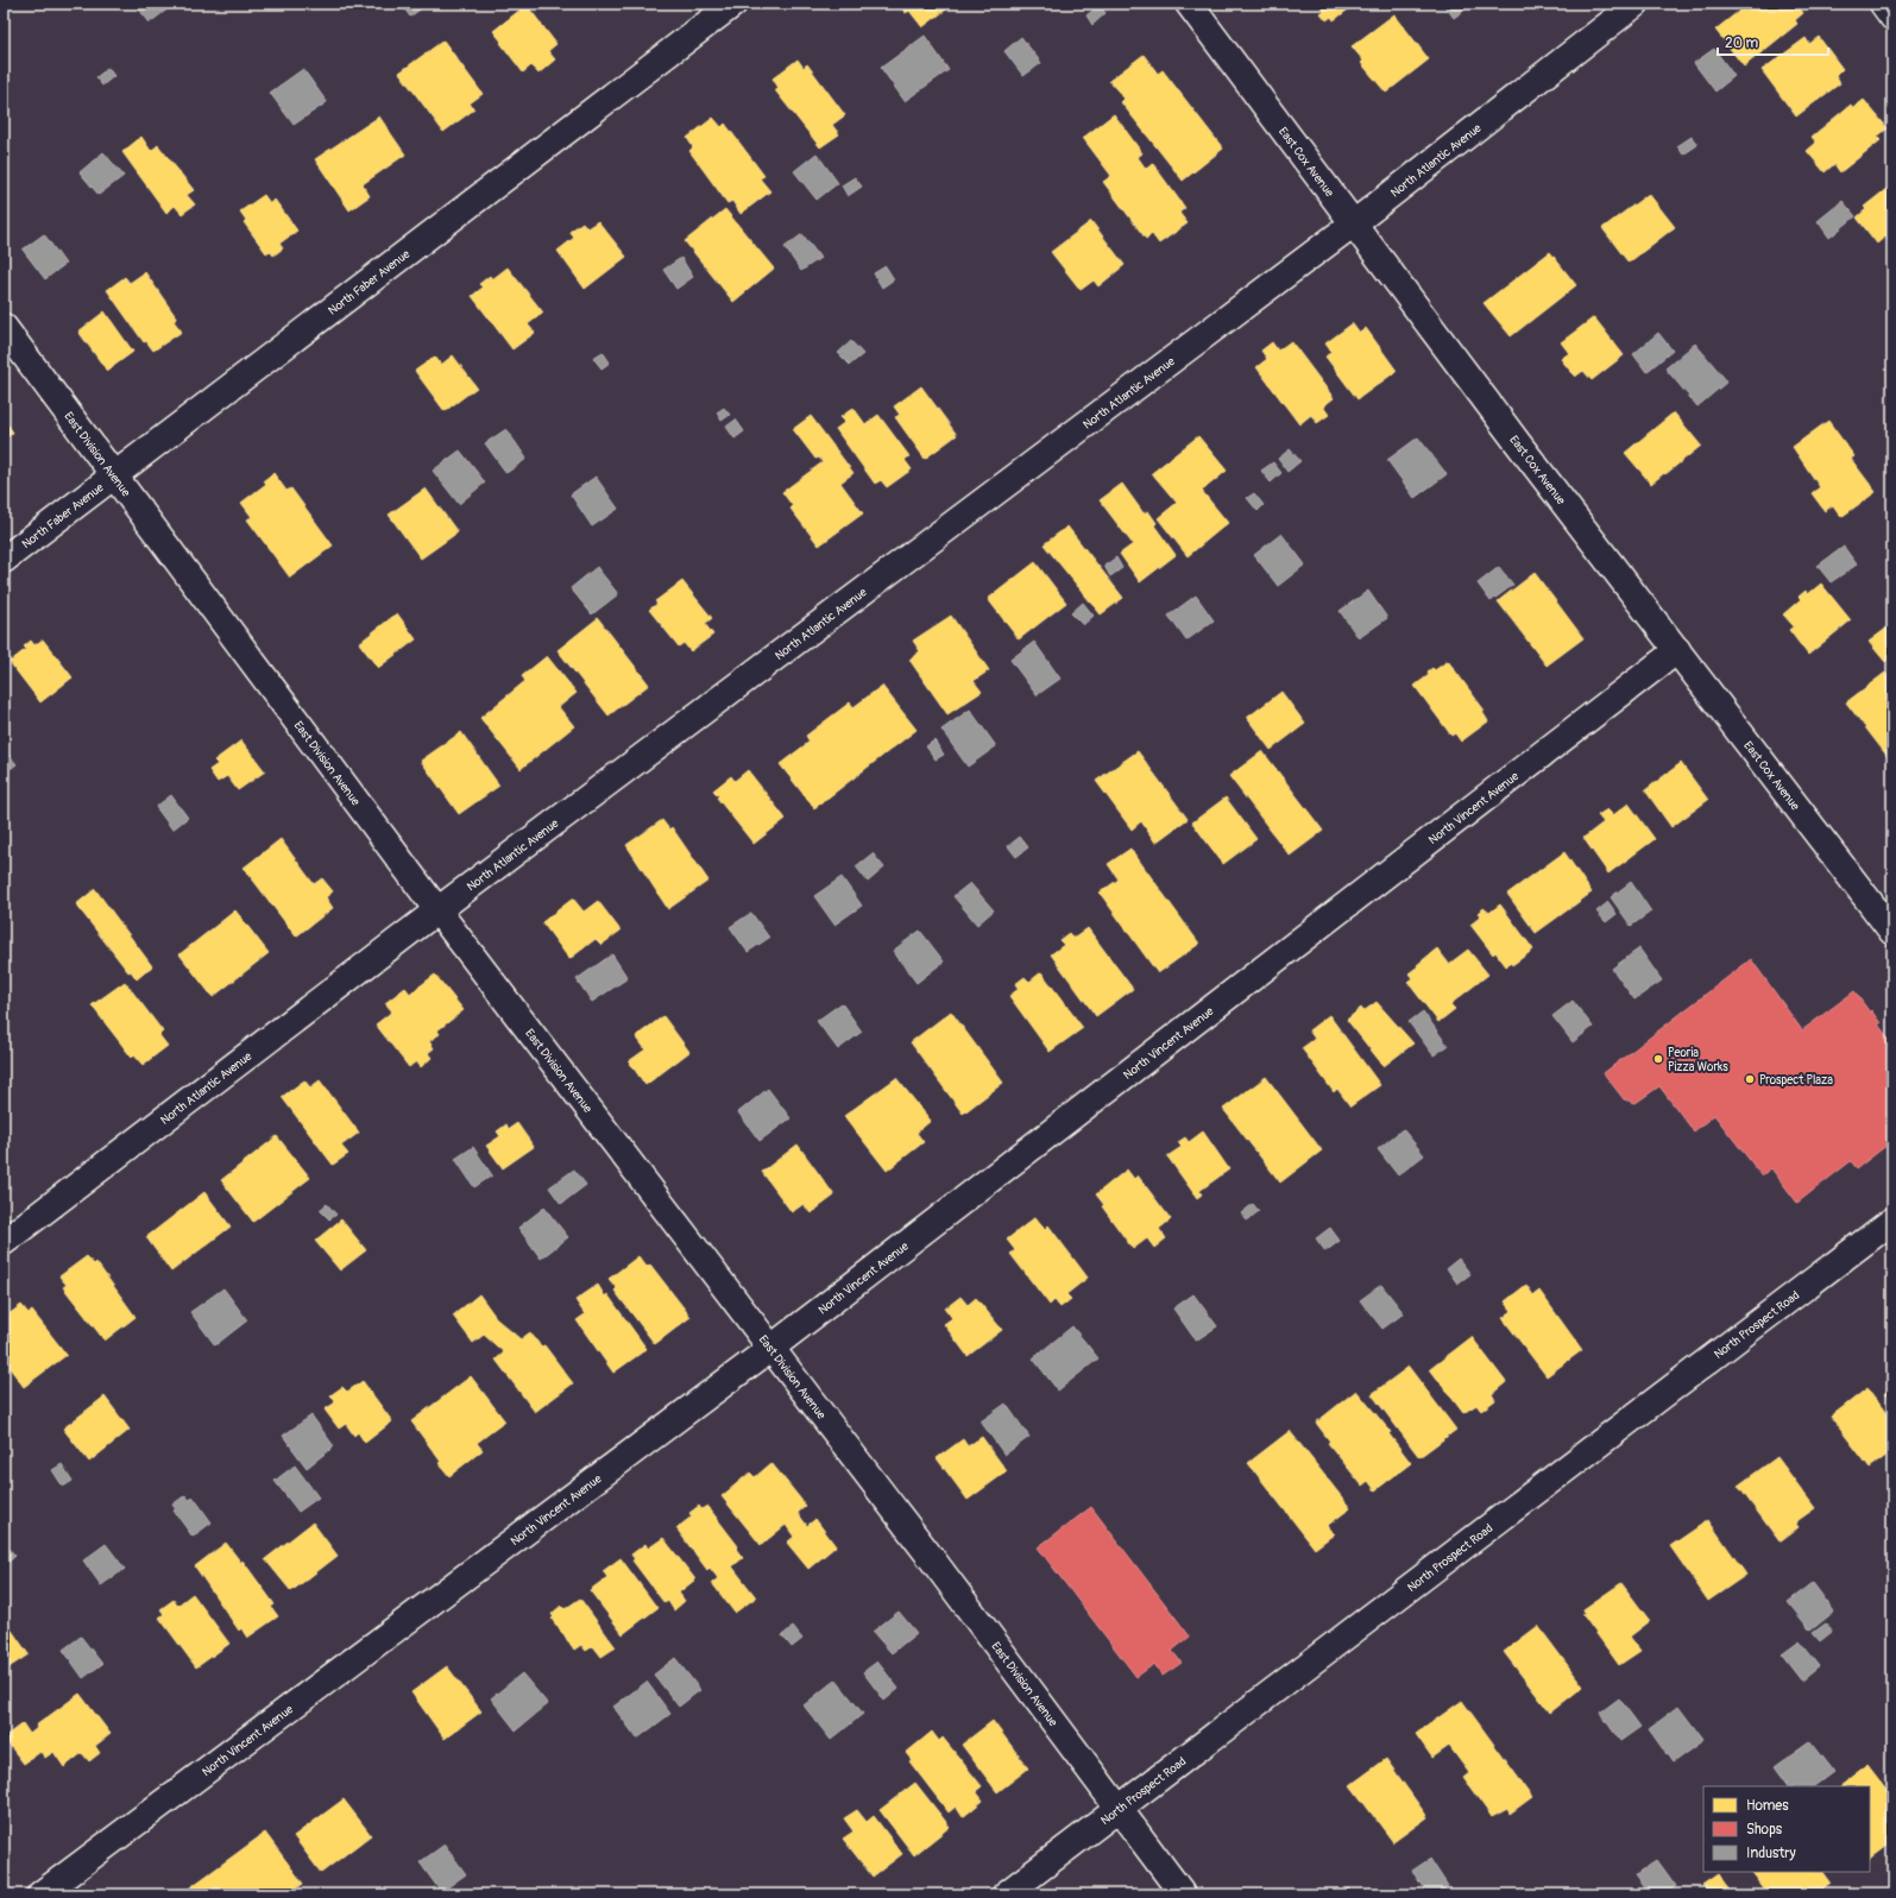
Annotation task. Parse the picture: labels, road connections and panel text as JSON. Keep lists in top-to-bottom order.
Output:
{
  "streets": {
    "street": [
      "North Atlantic Avenue",
      "East Cox Avenue",
      "North Faber Avenue",
      "East Division Avenue",
      "North Vincent Avenue",
      "North Prospect Road"
    ]
  },
  "crossings": [
    ["North Atlantic Avenue", "East Cox Avenue"],
    ["North Atlantic Avenue", "East Division Avenue"],
    ["East Cox Avenue", "North Vincent Avenue"],
    ["North Faber Avenue", "East Division Avenue"],
    ["East Division Avenue", "North Vincent Avenue"],
    ["East Division Avenue", "North Prospect Road"]
  ],
  "places": ["Peoria Pizza Works", "Prospect Plaza"],
  "legend": ["Homes", "Shops", "Industry"],
  "scale_bar": "20 m"
}
